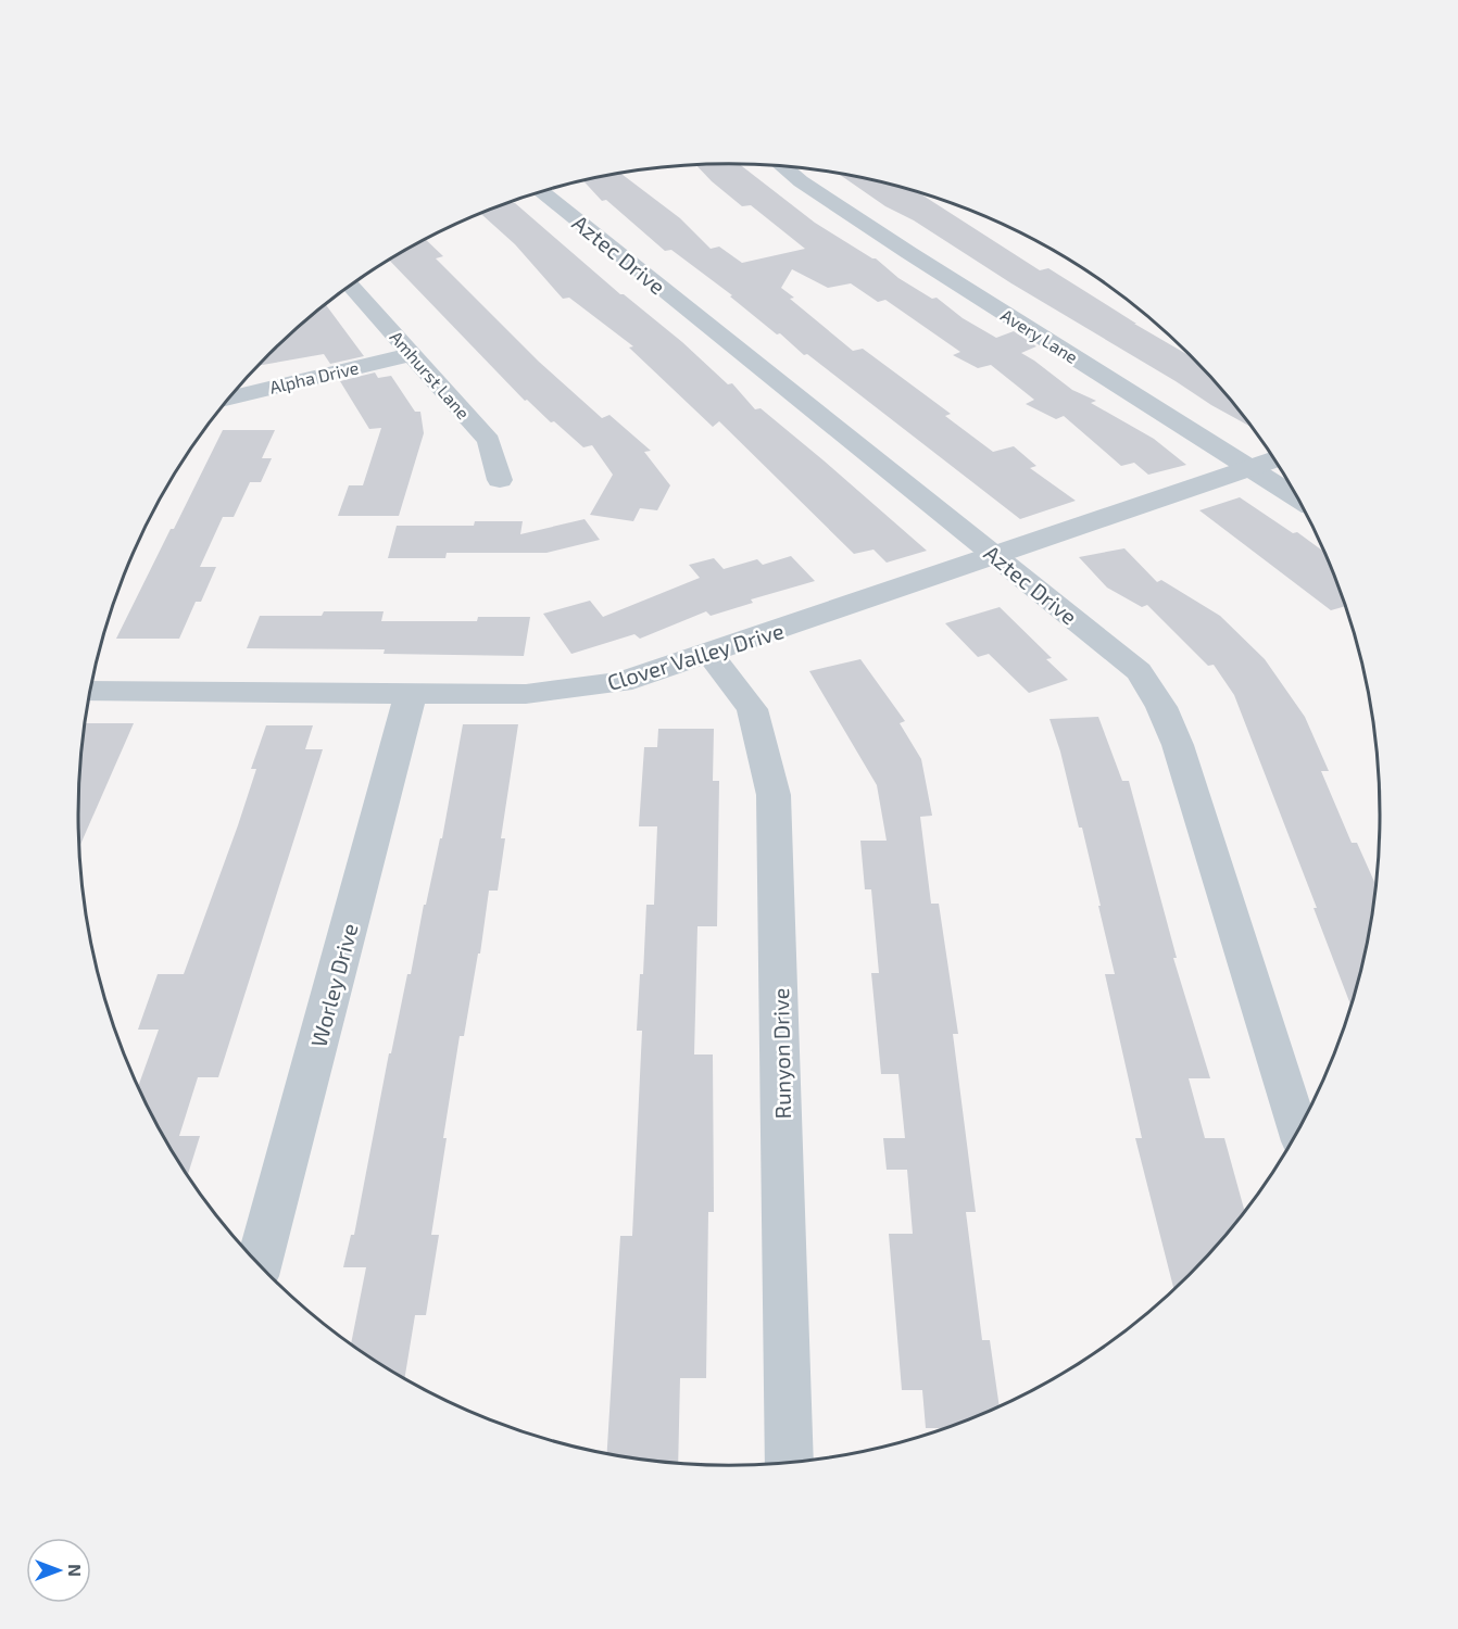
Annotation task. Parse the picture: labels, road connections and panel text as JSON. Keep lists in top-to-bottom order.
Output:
{
  "streets": {
    "street": [
      "Aztec Drive",
      "Avery Lane",
      "Amhurst Lane",
      "Alpha Drive",
      "Clover Valley Drive",
      "Worley Drive",
      "Runyon Drive"
    ]
  },
  "crossings": [
    ["Aztec Drive", "Clover Valley Drive"],
    ["Avery Lane", "Clover Valley Drive"],
    ["Amhurst Lane", "Alpha Drive"],
    ["Clover Valley Drive", "Worley Drive"],
    ["Clover Valley Drive", "Runyon Drive"]
  ],
  "north": "right"
}
